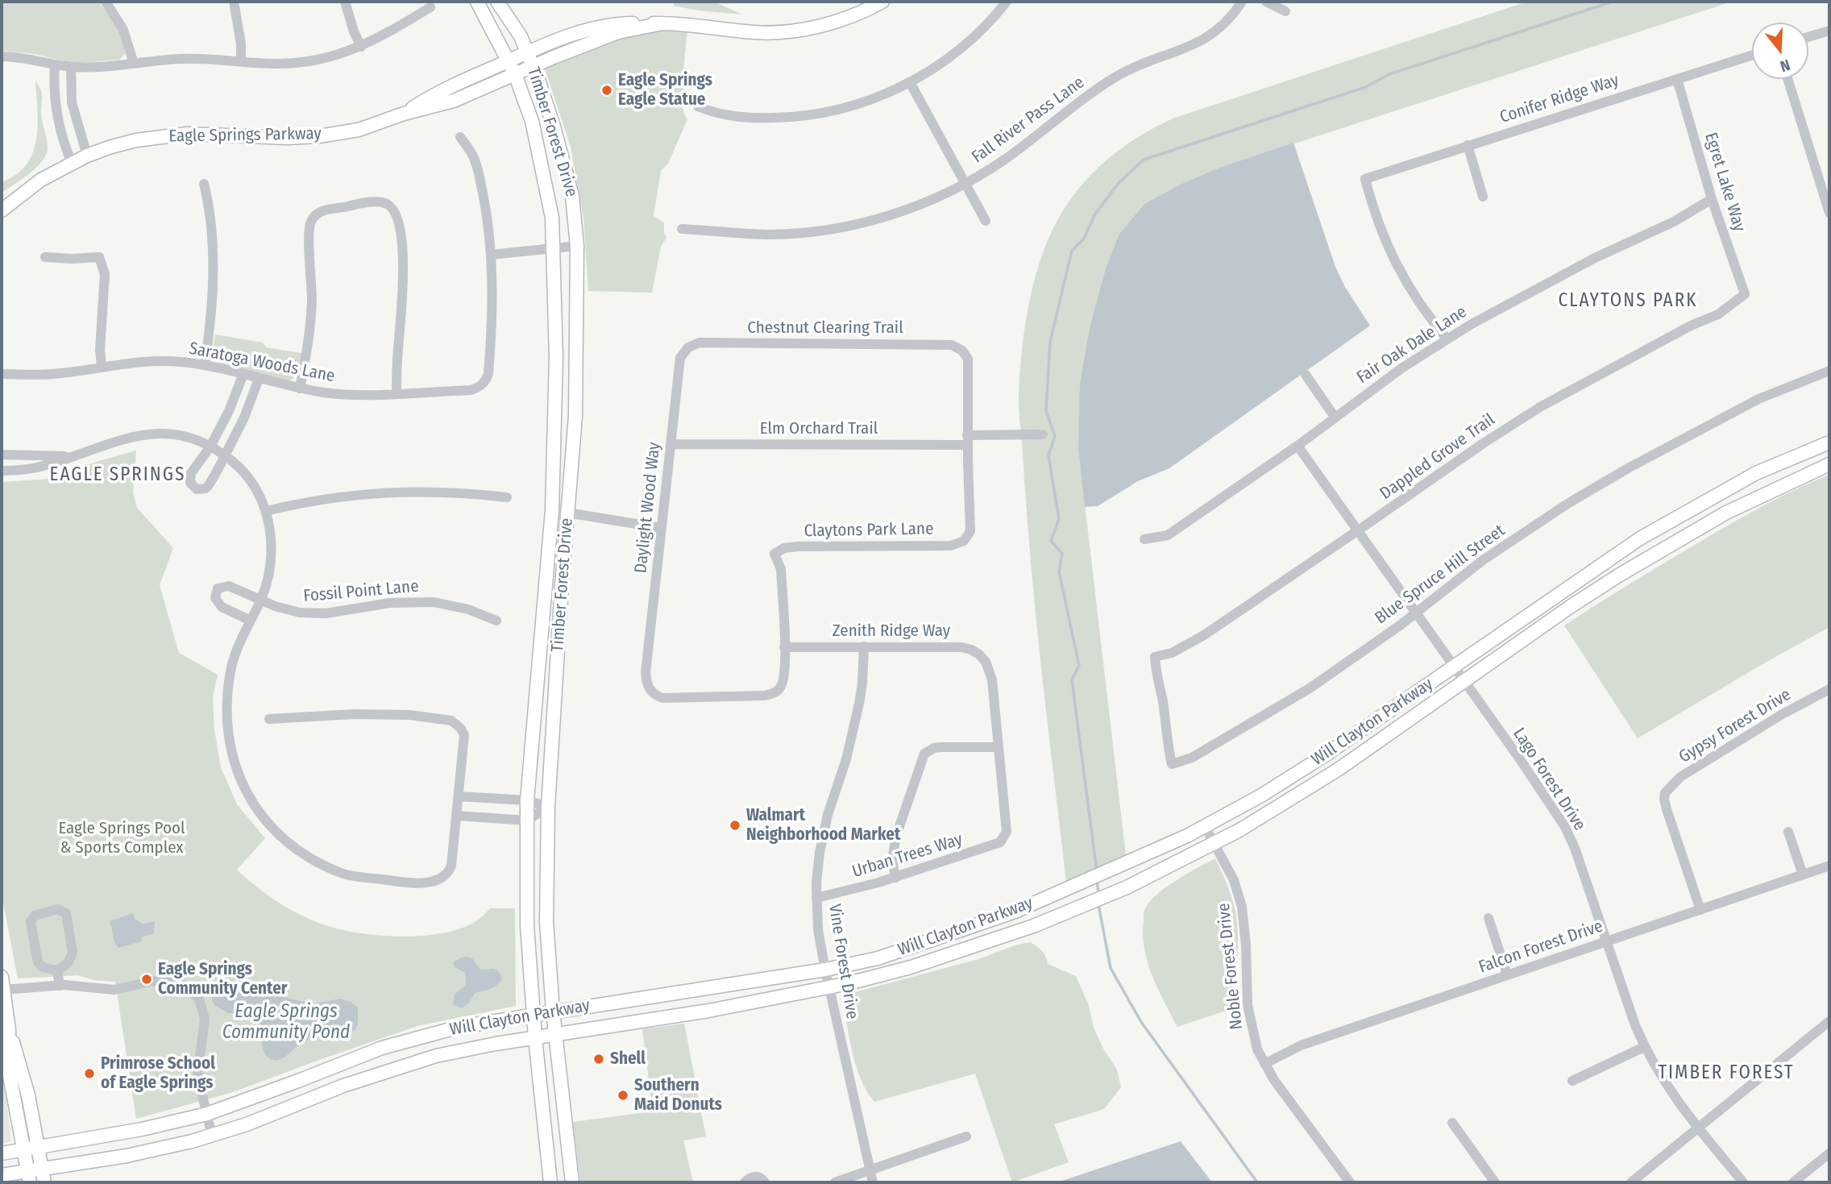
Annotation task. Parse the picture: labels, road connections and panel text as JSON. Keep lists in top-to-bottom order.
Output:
{
  "streets": {
    "main road": ["Timber Forest Drive", "Eagle Springs Parkway", "Will Clayton Parkway"],
    "street": [
      "Conifer Ridge Way",
      "Fall River Pass Lane",
      "Egret Lake Way",
      "Chestnut Clearing Trail",
      "Fair Oak Dale Lane",
      "Saratoga Woods Lane",
      "Elm Orchard Trail",
      "Dappled Grove Trail",
      "Daylight Wood Way",
      "Claytons Park Lane",
      "Blue Spruce Hill Street",
      "Fossil Point Lane",
      "Zenith Ridge Way",
      "Gypsy Forest Drive",
      "Lago Forest Drive",
      "Urban Trees Way",
      "Falcon Forest Drive",
      "Vine Forest Drive",
      "Noble Forest Drive"
    ]
  },
  "crossings": [
    ["Conifer Ridge Way", "Egret Lake Way"],
    ["Conifer Ridge Way", "Fair Oak Dale Lane"],
    ["Timber Forest Drive", "Eagle Springs Parkway"],
    ["Timber Forest Drive", "Will Clayton Parkway"],
    ["Egret Lake Way", "Fair Oak Dale Lane"],
    ["Egret Lake Way", "Dappled Grove Trail"],
    ["Chestnut Clearing Trail", "Elm Orchard Trail"],
    ["Chestnut Clearing Trail", "Daylight Wood Way"],
    ["Chestnut Clearing Trail", "Claytons Park Lane"],
    ["Fair Oak Dale Lane", "Lago Forest Drive"],
    ["Elm Orchard Trail", "Daylight Wood Way"],
    ["Elm Orchard Trail", "Claytons Park Lane"],
    ["Dappled Grove Trail", "Blue Spruce Hill Street"],
    ["Dappled Grove Trail", "Lago Forest Drive"],
    ["Daylight Wood Way", "Claytons Park Lane"],
    ["Daylight Wood Way", "Zenith Ridge Way"],
    ["Claytons Park Lane", "Zenith Ridge Way"],
    ["Blue Spruce Hill Street", "Lago Forest Drive"],
    ["Zenith Ridge Way", "Urban Trees Way"],
    ["Zenith Ridge Way", "Vine Forest Drive"],
    ["Will Clayton Parkway", "Lago Forest Drive"],
    ["Will Clayton Parkway", "Vine Forest Drive"],
    ["Will Clayton Parkway", "Noble Forest Drive"],
    ["Gypsy Forest Drive", "Falcon Forest Drive"],
    ["Lago Forest Drive", "Falcon Forest Drive"],
    ["Urban Trees Way", "Vine Forest Drive"],
    ["Falcon Forest Drive", "Noble Forest Drive"]
  ],
  "districts": ["CLAYTONS PARK", "EAGLE SPRINGS", "TIMBER FOREST"],
  "water": ["Eagle Springs Community Pond"],
  "parks": ["Eagle Springs Pool & Sports Complex"],
  "places": [
    "Eagle Springs Eagle Statue",
    "Walmart Neighborhood Market",
    "Eagle Springs Community Center",
    "Shell",
    "Primrose School of Eagle Springs",
    "Southern Maid Donuts"
  ],
  "north": "bottom"
}
